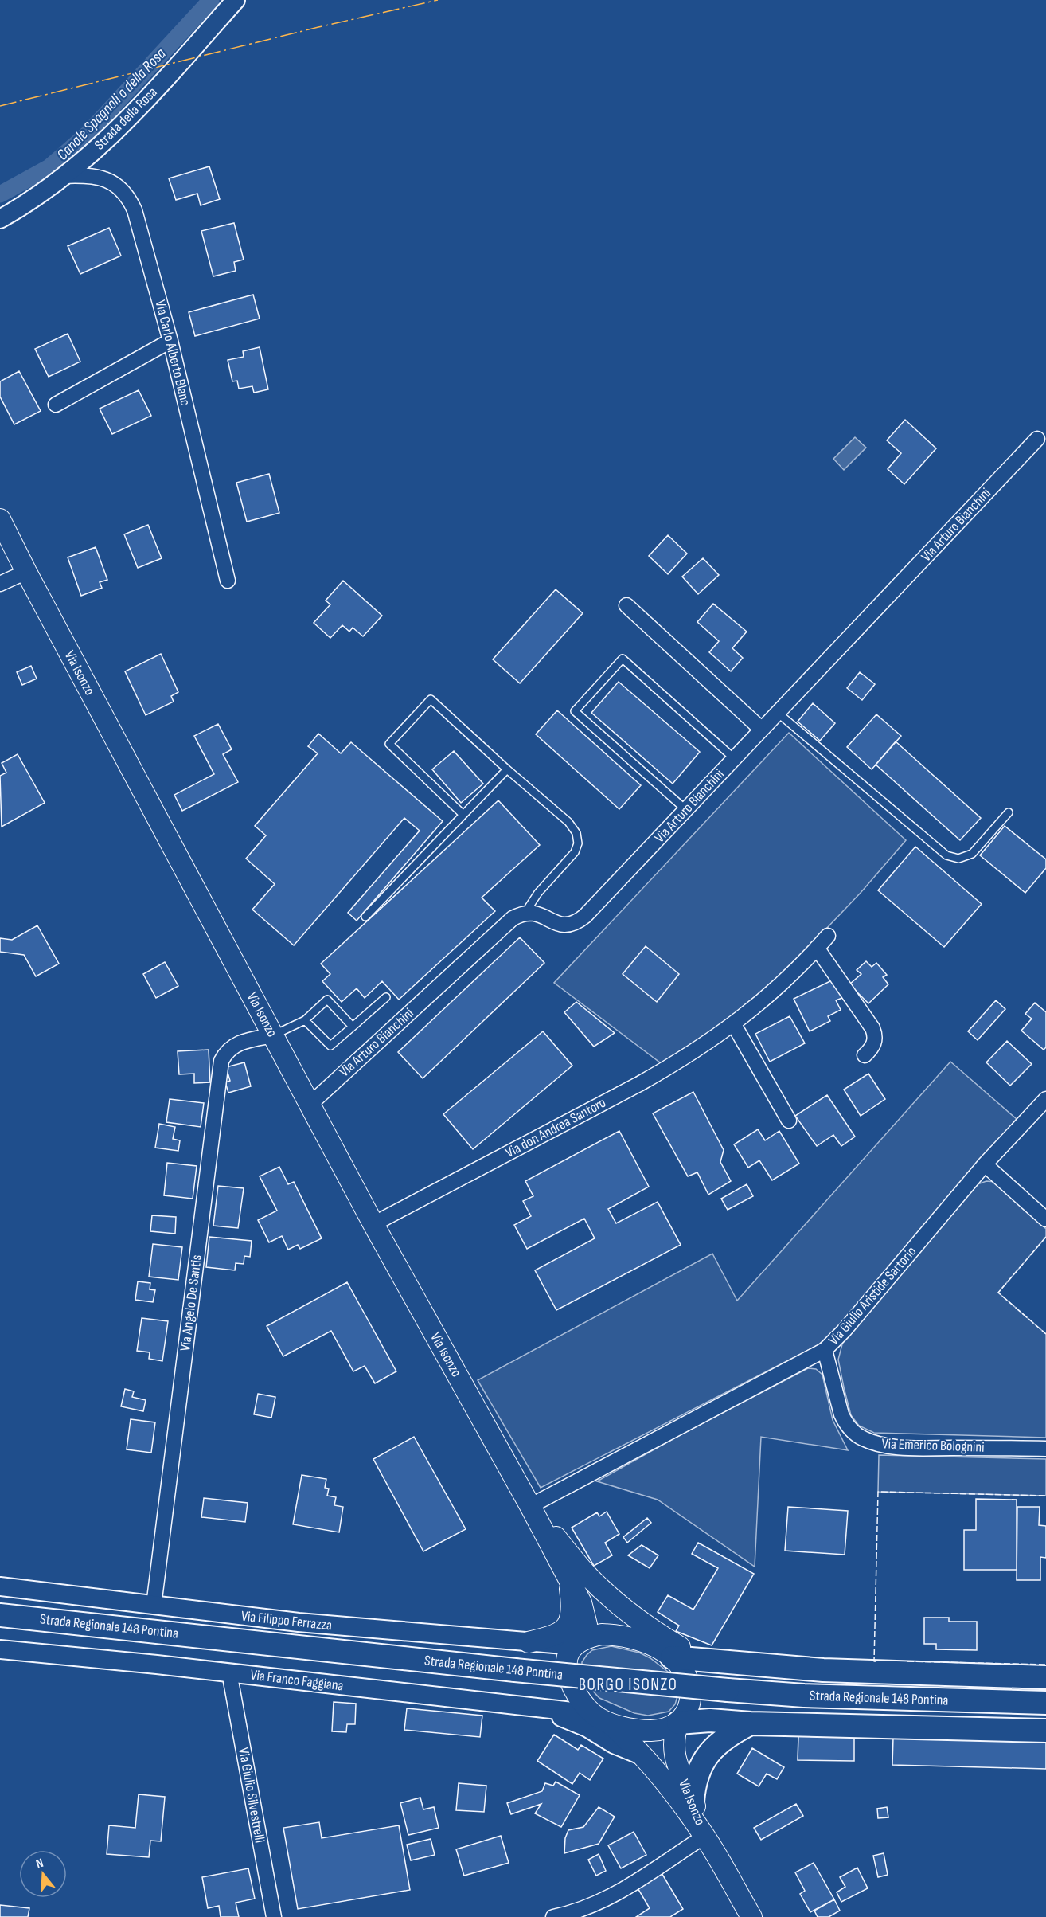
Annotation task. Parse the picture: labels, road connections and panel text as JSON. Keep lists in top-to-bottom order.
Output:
{
  "streets": {
    "main road": ["Via Isonzo", "Strada Regionale 148 Pontina"],
    "street": [
      "Strada della Rosa",
      "Via Carlo Alberto Blanc",
      "Via Arturo Bianchini",
      "Via don Andrea Santoro",
      "Via Giulio Aristide Sartorio",
      "Via Angelo De Santis",
      "Via Emerico Bolognini",
      "Via Filippo Ferrazza",
      "Via Franco Faggiana",
      "Via Giulio Silvestrelli"
    ]
  },
  "crossings": [
    ["Strada della Rosa", "Via Carlo Alberto Blanc"],
    ["Via Arturo Bianchini", "Via Isonzo"],
    ["Via Isonzo", "Via don Andrea Santoro"],
    ["Via Isonzo", "Via Giulio Aristide Sartorio"],
    ["Via Isonzo", "Via Angelo De Santis"],
    ["Via Isonzo", "Via Filippo Ferrazza"],
    ["Via Isonzo", "Via Franco Faggiana"],
    ["Via Giulio Aristide Sartorio", "Via Emerico Bolognini"],
    ["Via Angelo De Santis", "Via Filippo Ferrazza"],
    ["Via Filippo Ferrazza", "Via Franco Faggiana"],
    ["Via Franco Faggiana", "Via Giulio Silvestrelli"]
  ],
  "districts": ["BORGO ISONZO"],
  "water": ["Canale Spagnoli o della Rosa"],
  "north": "top"
}
